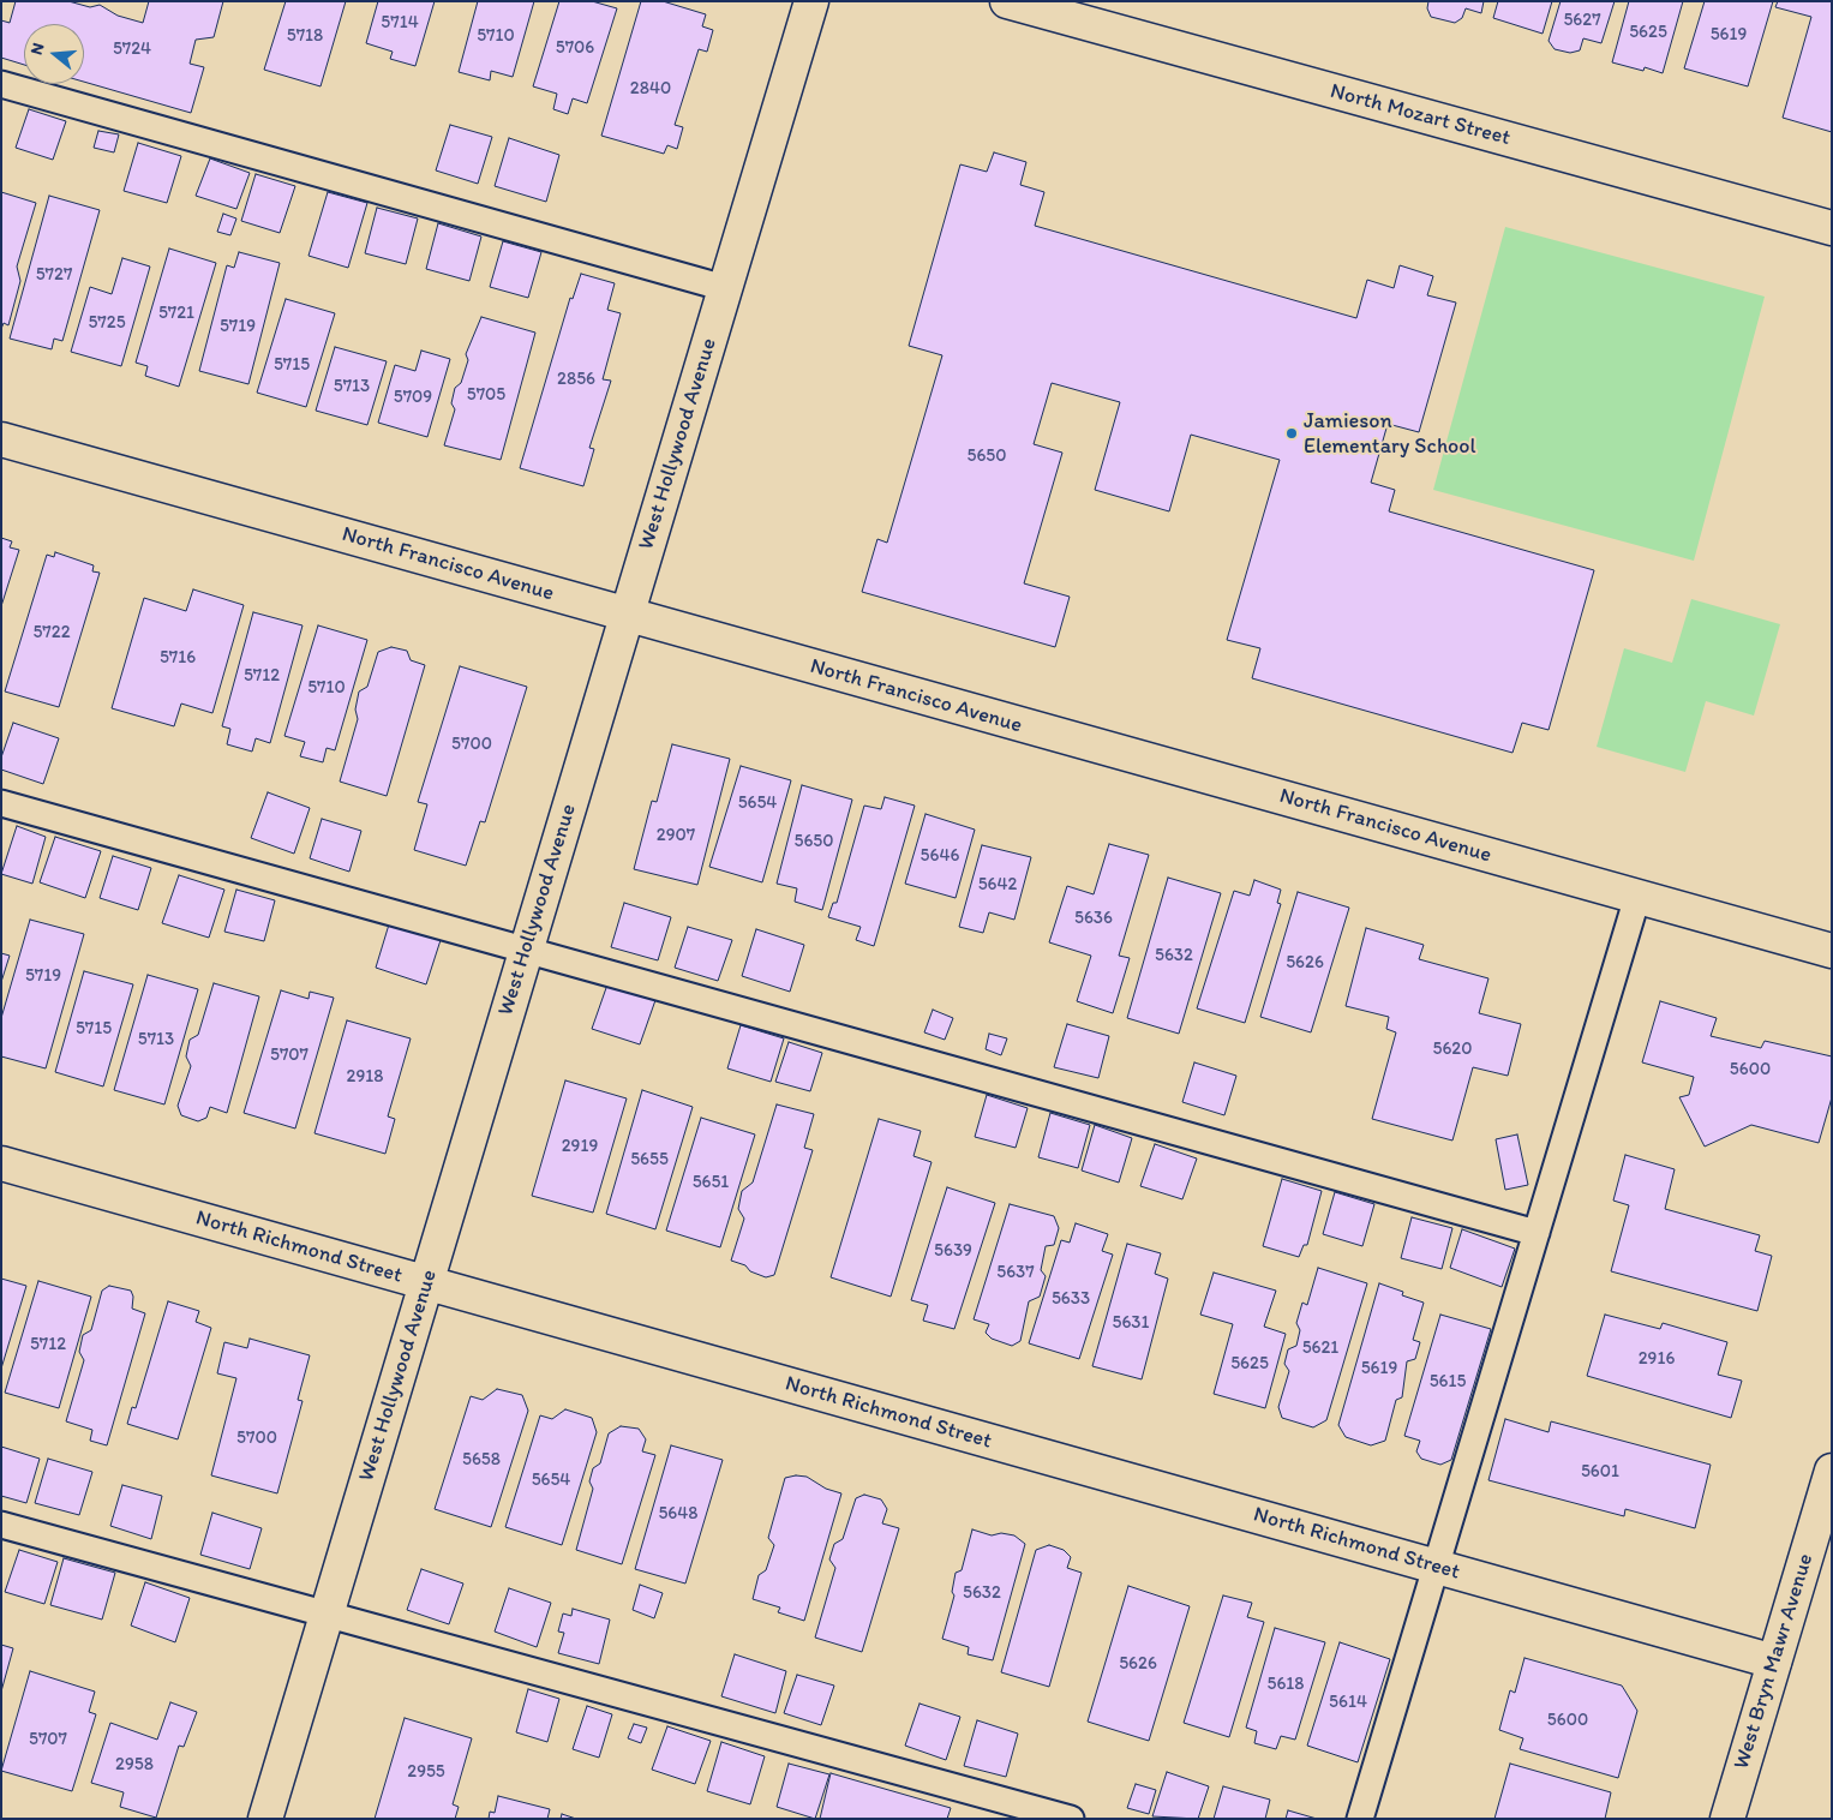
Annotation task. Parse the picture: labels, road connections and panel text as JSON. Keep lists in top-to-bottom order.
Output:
{
  "streets": {
    "street": [
      "North Mozart Street",
      "West Hollywood Avenue",
      "North Francisco Avenue",
      "North Richmond Street",
      "West Bryn Mawr Avenue"
    ]
  },
  "crossings": [
    ["West Hollywood Avenue", "North Francisco Avenue"],
    ["West Hollywood Avenue", "North Richmond Street"],
    ["North Richmond Street", "West Bryn Mawr Avenue"]
  ],
  "places": ["Jamieson Elementary School"],
  "house_numbers": [
    "5627",
    "5714",
    "5625",
    "5619",
    "5718",
    "5710",
    "5706",
    "5724",
    "2840",
    "5727",
    "5721",
    "5725",
    "5719",
    "5715",
    "2856",
    "5713",
    "5705",
    "5709",
    "5650",
    "5722",
    "5716",
    "5712",
    "5710",
    "5700",
    "5654",
    "2907",
    "5650",
    "5646",
    "5642",
    "5636",
    "5632",
    "5626",
    "5719",
    "5715",
    "5713",
    "5620",
    "5707",
    "5600",
    "2918",
    "2919",
    "5655",
    "5651",
    "5639",
    "5637",
    "5633",
    "5631",
    "5712",
    "5621",
    "2916",
    "5625",
    "5619",
    "5615",
    "5700",
    "5658",
    "5601",
    "5654",
    "5648",
    "5632",
    "5626",
    "5618",
    "5614",
    "5600",
    "5707",
    "2958",
    "2955"
  ],
  "north": "left"
}
